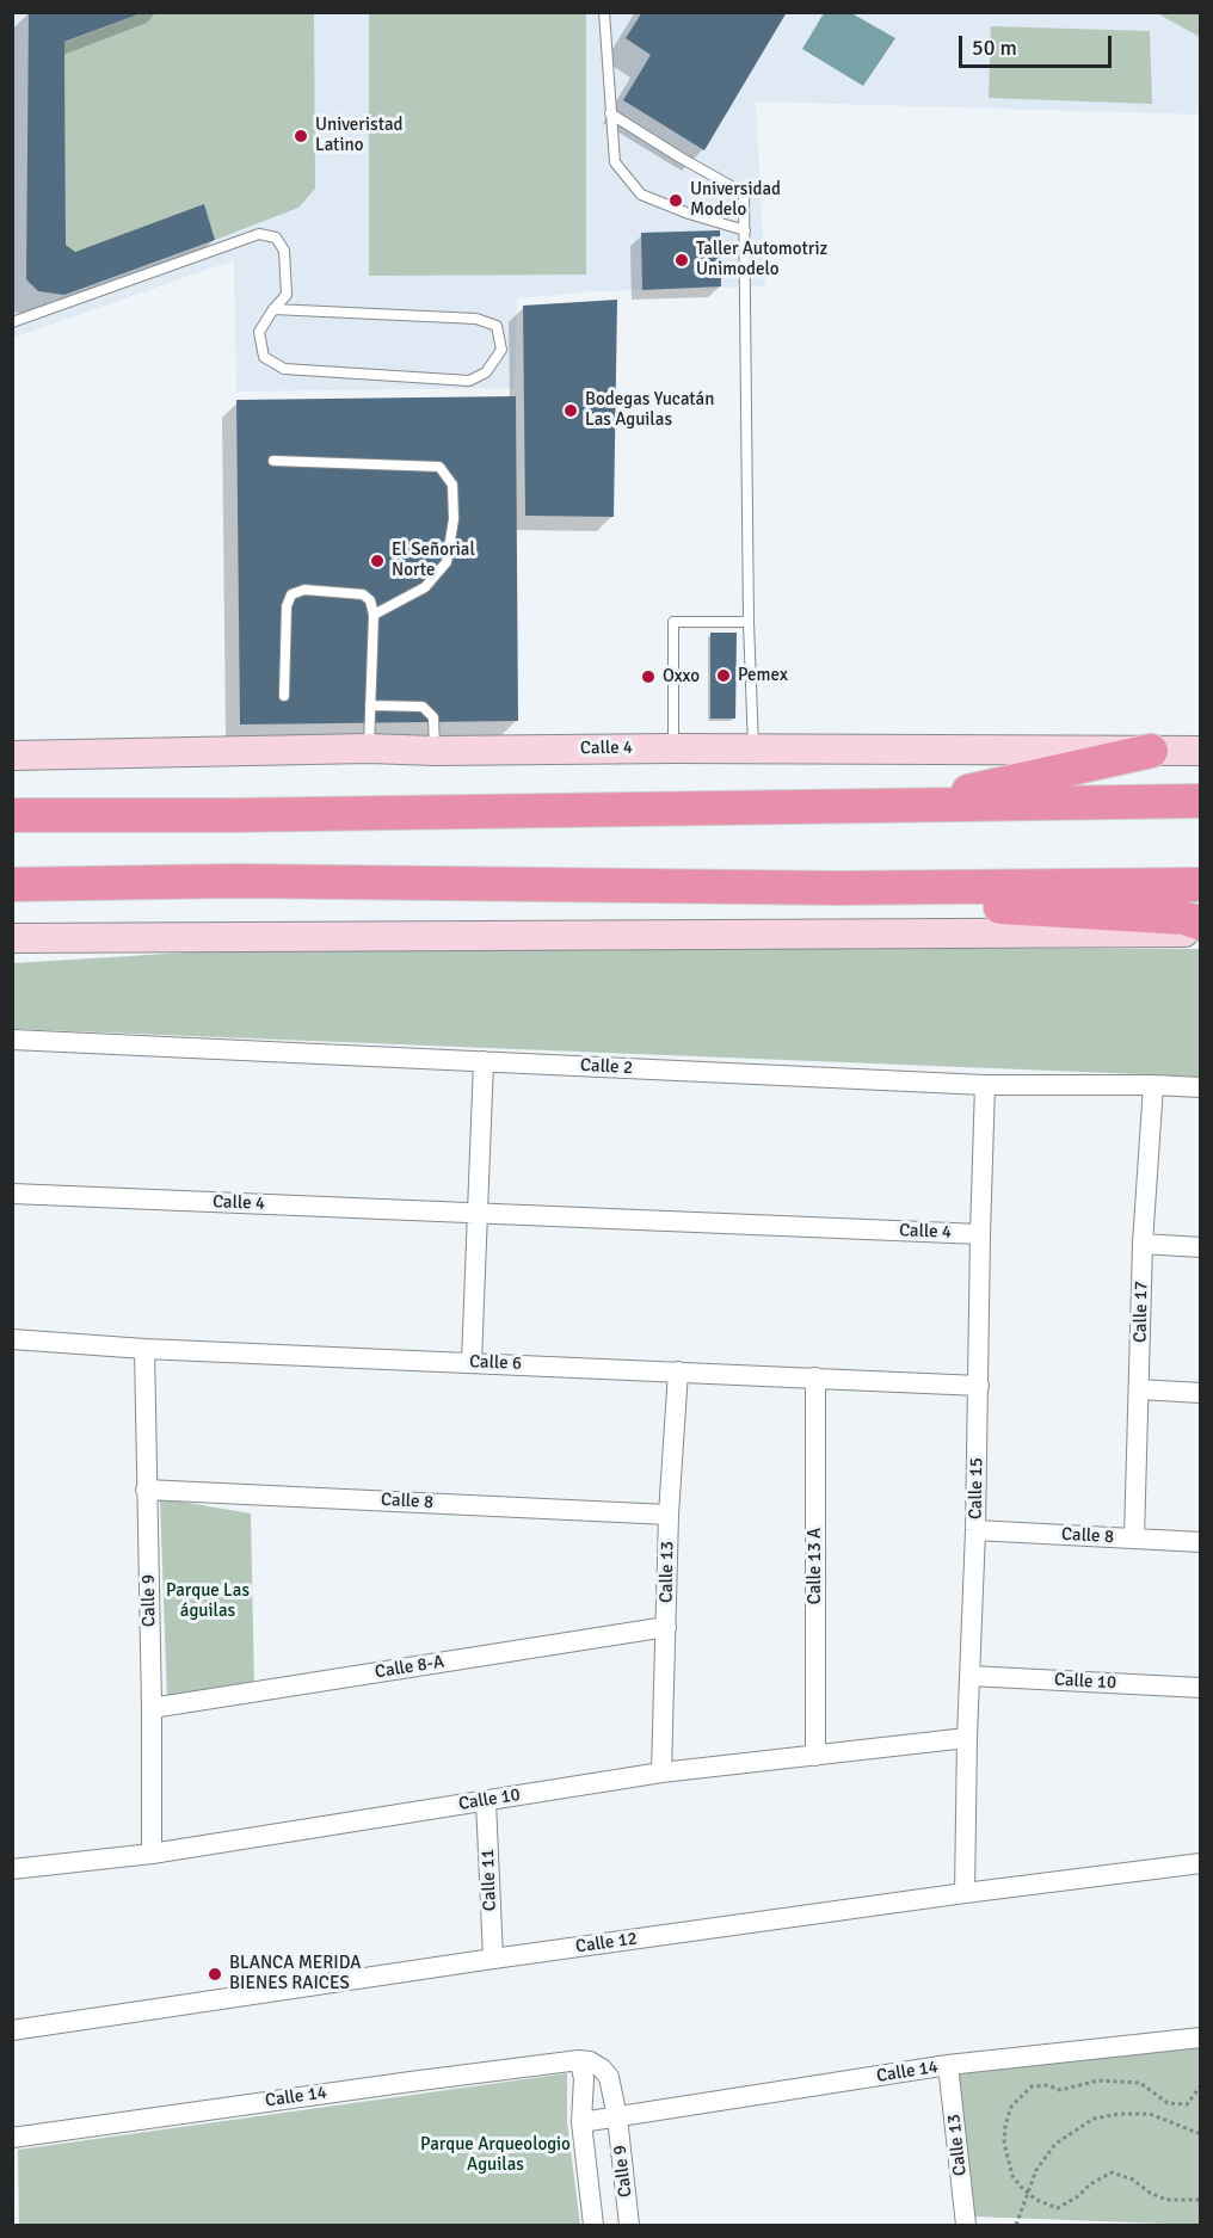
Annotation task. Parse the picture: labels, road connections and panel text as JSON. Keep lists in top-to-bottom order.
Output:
{
  "streets": {
    "main road": ["Calle 4"],
    "street": [
      "Calle 2",
      "Calle 17",
      "Calle 6",
      "Calle 15",
      "Calle 8",
      "Calle 13 A",
      "Calle 13",
      "Calle 9",
      "Calle 8-A",
      "Calle 10",
      "Calle 11",
      "Calle 12",
      "Calle 14"
    ]
  },
  "crossings": [
    ["Calle 4", "Calle 15"],
    ["Calle 2", "Calle 17"],
    ["Calle 2", "Calle 15"],
    ["Calle 17", "Calle 8"],
    ["Calle 6", "Calle 15"],
    ["Calle 6", "Calle 13 A"],
    ["Calle 6", "Calle 13"],
    ["Calle 6", "Calle 9"],
    ["Calle 15", "Calle 8"],
    ["Calle 15", "Calle 10"],
    ["Calle 15", "Calle 12"],
    ["Calle 8", "Calle 13"],
    ["Calle 8", "Calle 9"],
    ["Calle 13 A", "Calle 10"],
    ["Calle 13", "Calle 8-A"],
    ["Calle 13", "Calle 10"],
    ["Calle 13", "Calle 14"],
    ["Calle 9", "Calle 8-A"],
    ["Calle 9", "Calle 10"],
    ["Calle 9", "Calle 14"],
    ["Calle 10", "Calle 11"],
    ["Calle 11", "Calle 12"]
  ],
  "parks": ["Parque Las águilas", "Parque Arqueologio Aguilas"],
  "places": [
    "Univeristad Latino",
    "Universidad Modelo",
    "Taller Automotriz Unimodelo",
    "Bodegas Yucatán Las Aguilas",
    "El Señorial Norte",
    "Pemex",
    "Oxxo",
    "BLANCA MERIDA BIENES RAICES"
  ],
  "scale_bar": "50 m"
}
